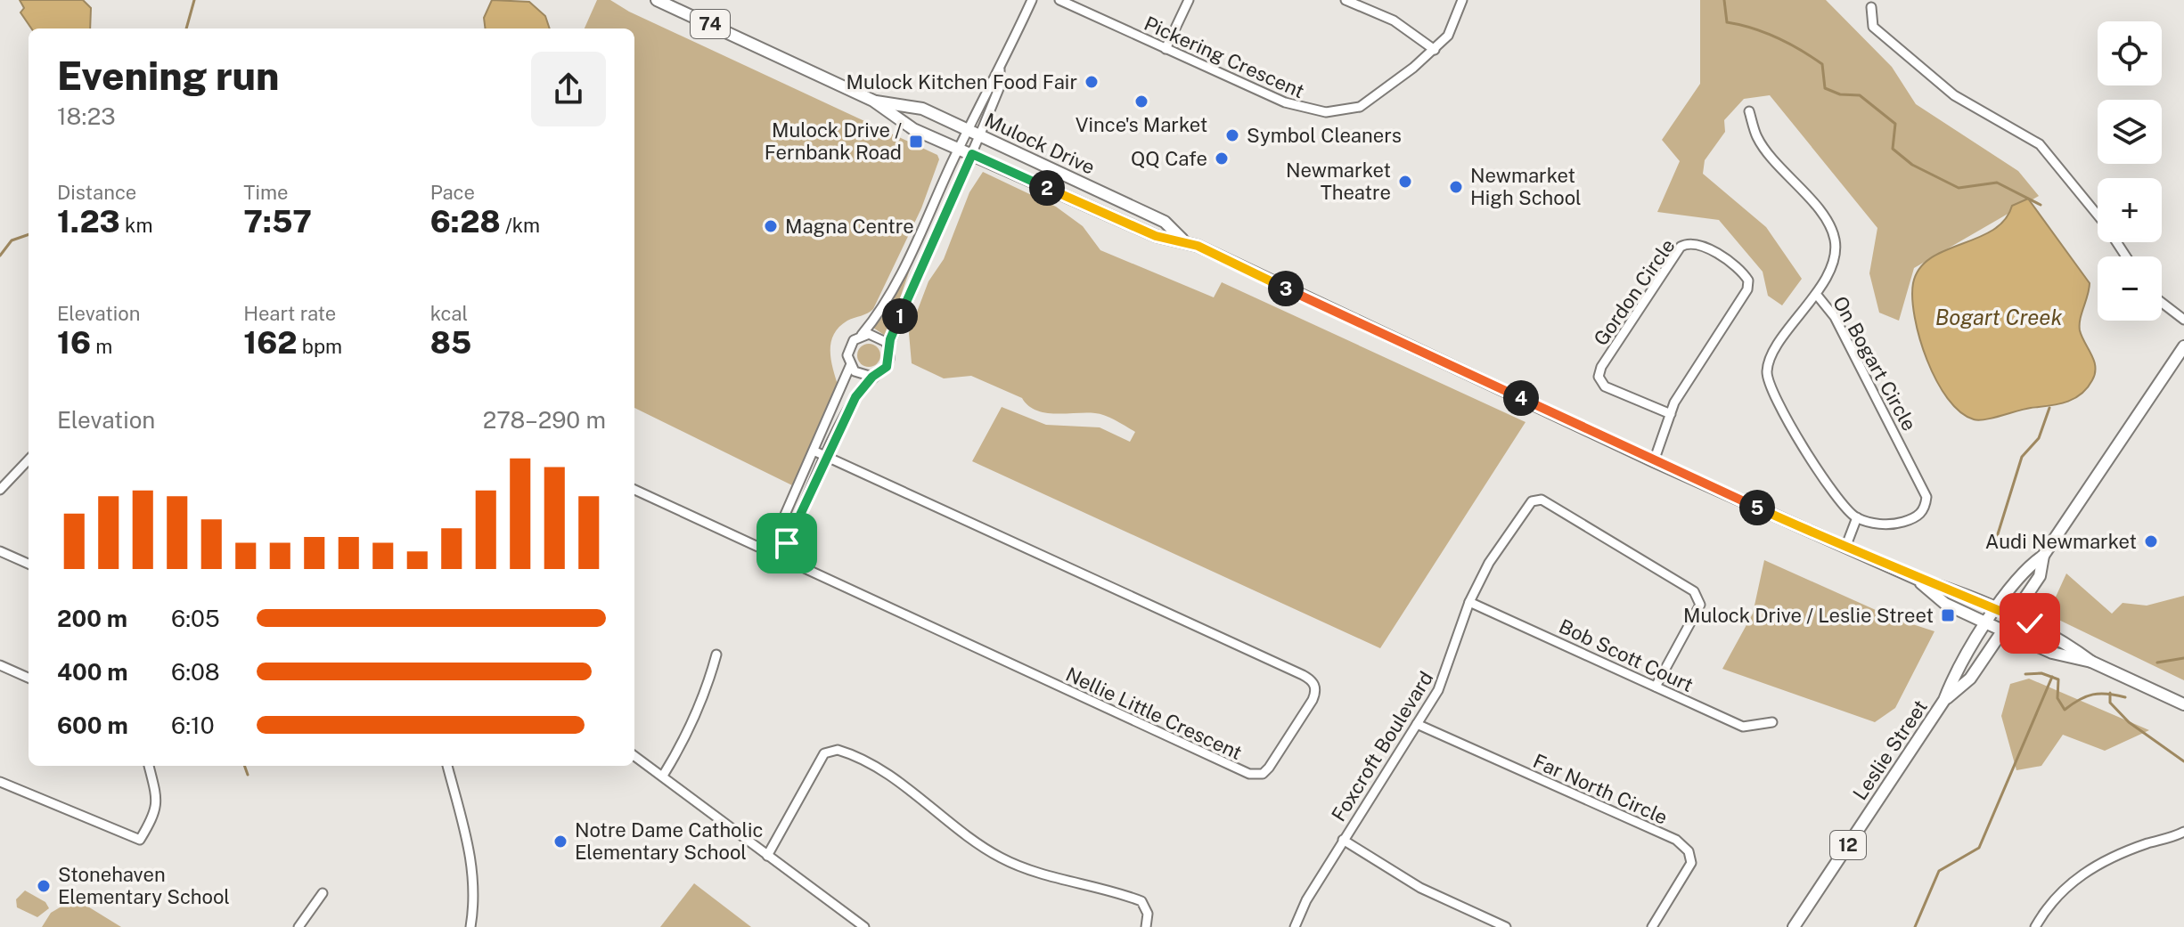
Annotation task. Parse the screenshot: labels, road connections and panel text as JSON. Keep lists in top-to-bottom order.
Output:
{
  "streets": {
    "main road": [
      "74",
      "Mulock Drive",
      "Leslie Street",
      "12"
    ],
    "street": [
      "Pickering Crescent",
      "Gordon Circle",
      "On Bogart Circle",
      "Bob Scott Court",
      "Nellie Little Crescent",
      "Foxcroft Boulevard",
      "Far North Circle"
    ]
  },
  "crossings": [
    ["Mulock Drive", "Gordon Circle"],
    ["Mulock Drive", "Leslie Street"],
    ["Bob Scott Court", "Foxcroft Boulevard"],
    ["Foxcroft Boulevard", "Far North Circle"]
  ],
  "water": ["Bogart Creek"],
  "places": {
    "other": [
      "Mulock Kitchen Food Fair",
      "Vince's Market",
      "Symbol Cleaners",
      "QQ Cafe",
      "Newmarket Theatre",
      "Newmarket High School",
      "Magna Centre",
      "Audi Newmarket",
      "Notre Dame Catholic Elementary School",
      "Stonehaven Elementary School"
    ],
    "transit": ["Mulock Drive / Fernbank Road", "Mulock Drive / Leslie Street"]
  },
  "page": {
    "map_buttons": ["+", "−"],
    "heading": ["Evening run", "18:23"],
    "stats": [
      ["Distance", "1.23 km"],
      ["Time", "7:57"],
      ["Pace", "6:28 /km"],
      ["Elevation", "16 m"],
      ["Heart rate", "162 bpm"],
      ["kcal", "85"]
    ],
    "pins": [
      "2",
      "3",
      "1",
      "4",
      "5"
    ],
    "chart": ["Elevation", "278–290 m"],
    "list": [
      {
        "name": "200 m",
        "note": "6:05"
      },
      {
        "name": "400 m",
        "note": "6:08"
      },
      {
        "name": "600 m",
        "note": "6:10"
      }
    ]
  }
}
